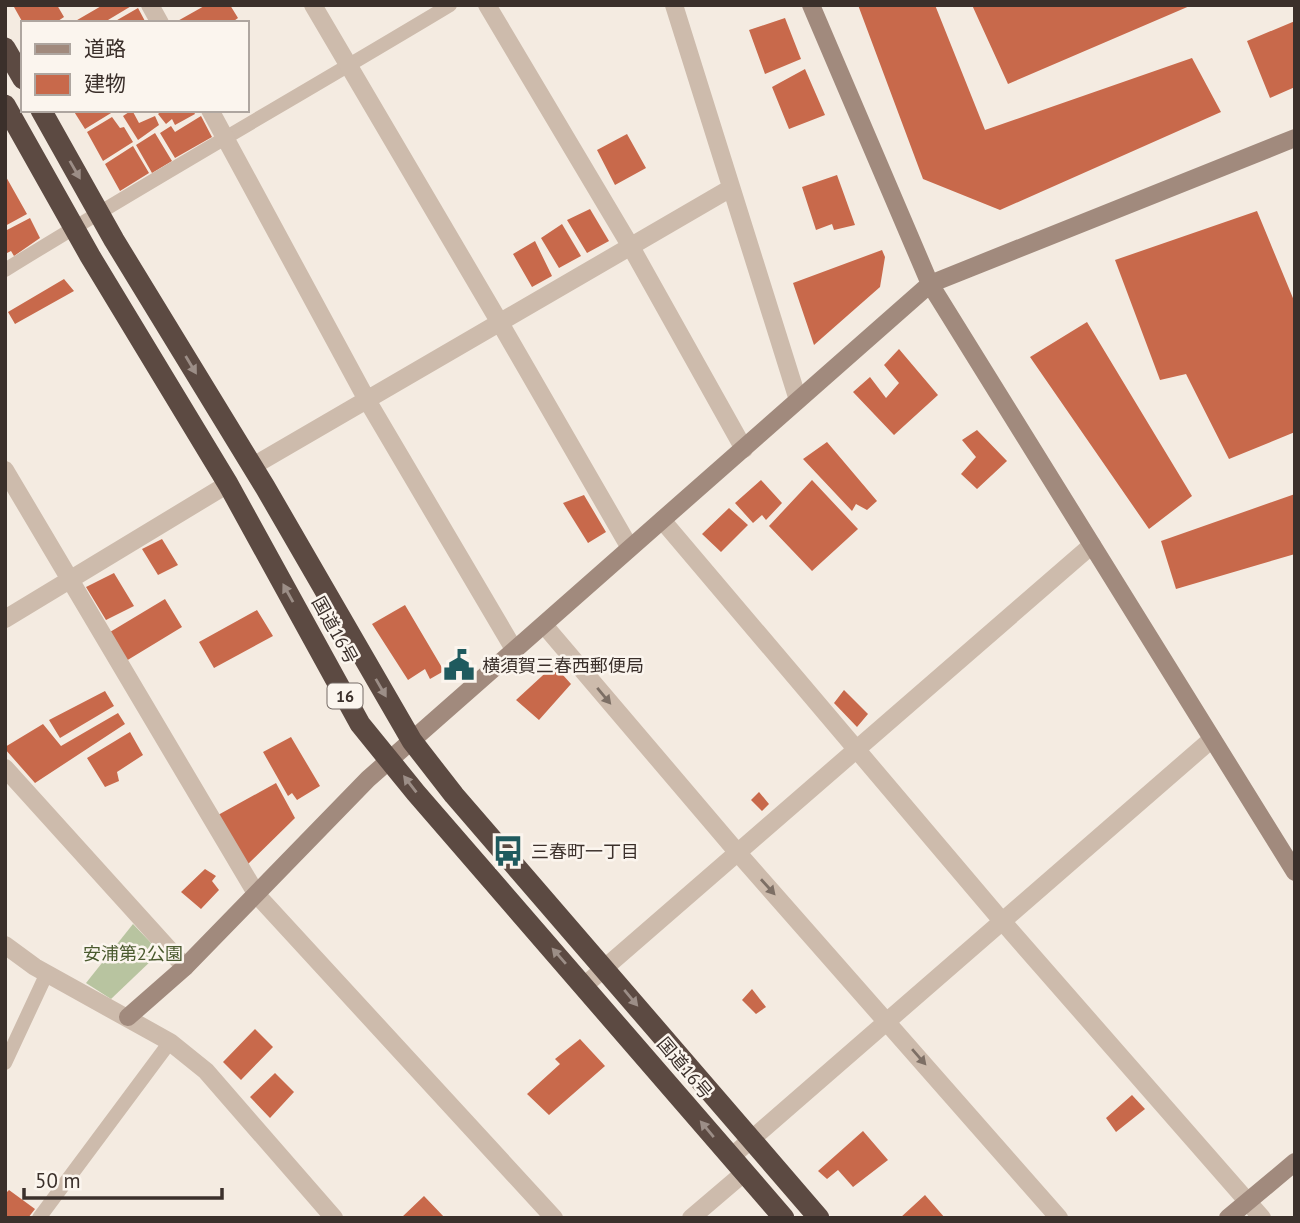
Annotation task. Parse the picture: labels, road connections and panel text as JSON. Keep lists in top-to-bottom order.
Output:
{
  "streets": {
    "highway": ["国道16号", "16"]
  },
  "parks": ["安浦第2公園"],
  "places": {
    "public building": ["横須賀三春西郵便局"],
    "bus stop": ["三春町一丁目"]
  },
  "legend": ["道路", "建物"],
  "scale_bar": "50 m"
}
